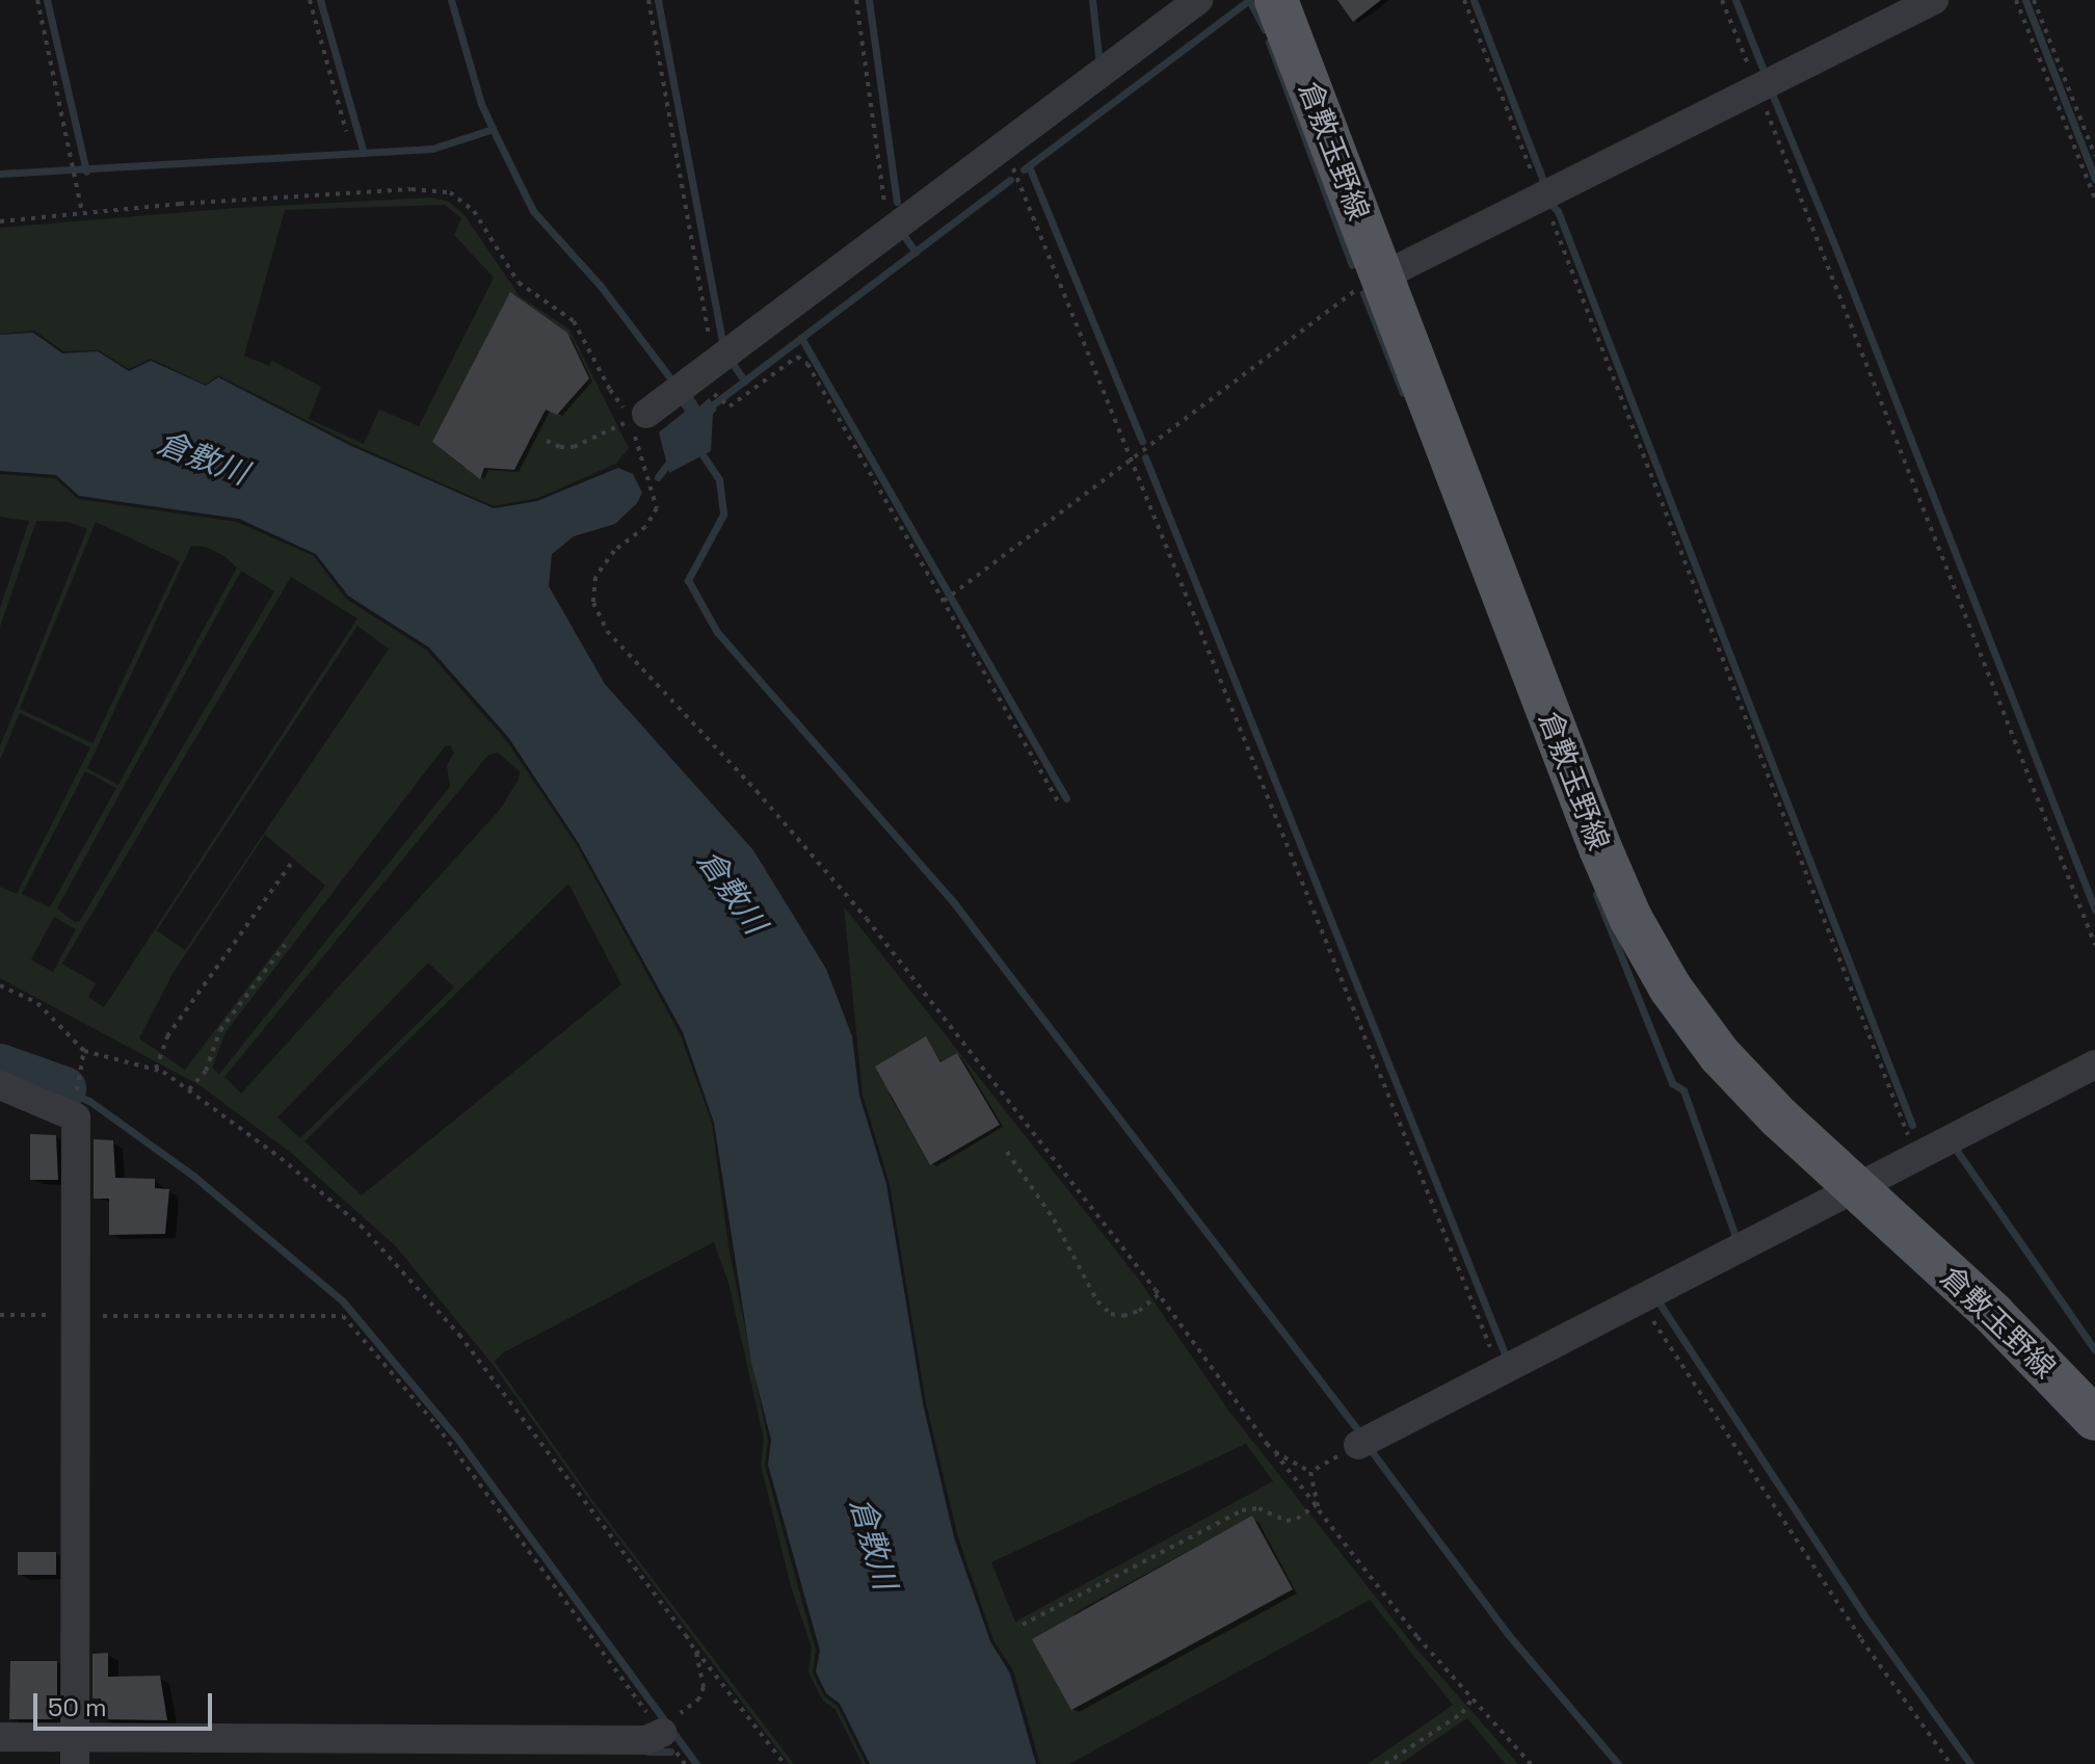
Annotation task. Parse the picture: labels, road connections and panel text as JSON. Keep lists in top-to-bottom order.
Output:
{
  "streets": {
    "main road": ["倉敷玉野線"]
  },
  "water": ["倉敷川"],
  "scale_bar": "50 m"
}
